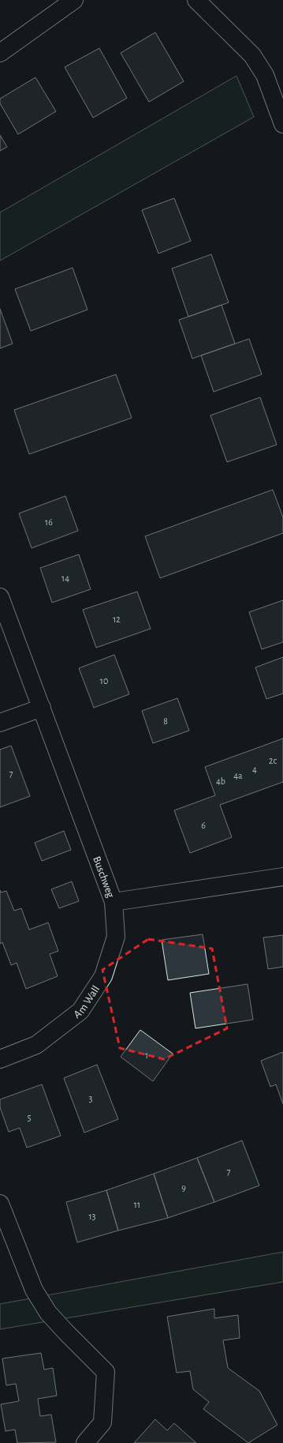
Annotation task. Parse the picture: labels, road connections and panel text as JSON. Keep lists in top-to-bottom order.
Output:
{
  "streets": {
    "street": ["Buschweg", "Am Wall"]
  },
  "crossings": [
    ["Buschweg", "Am Wall"]
  ],
  "house_numbers": [
    "16",
    "14",
    "12",
    "10",
    "8",
    "2c",
    "4",
    "7",
    "4a",
    "4b",
    "6",
    "1",
    "3",
    "5",
    "7",
    "9",
    "11",
    "13"
  ]
}
